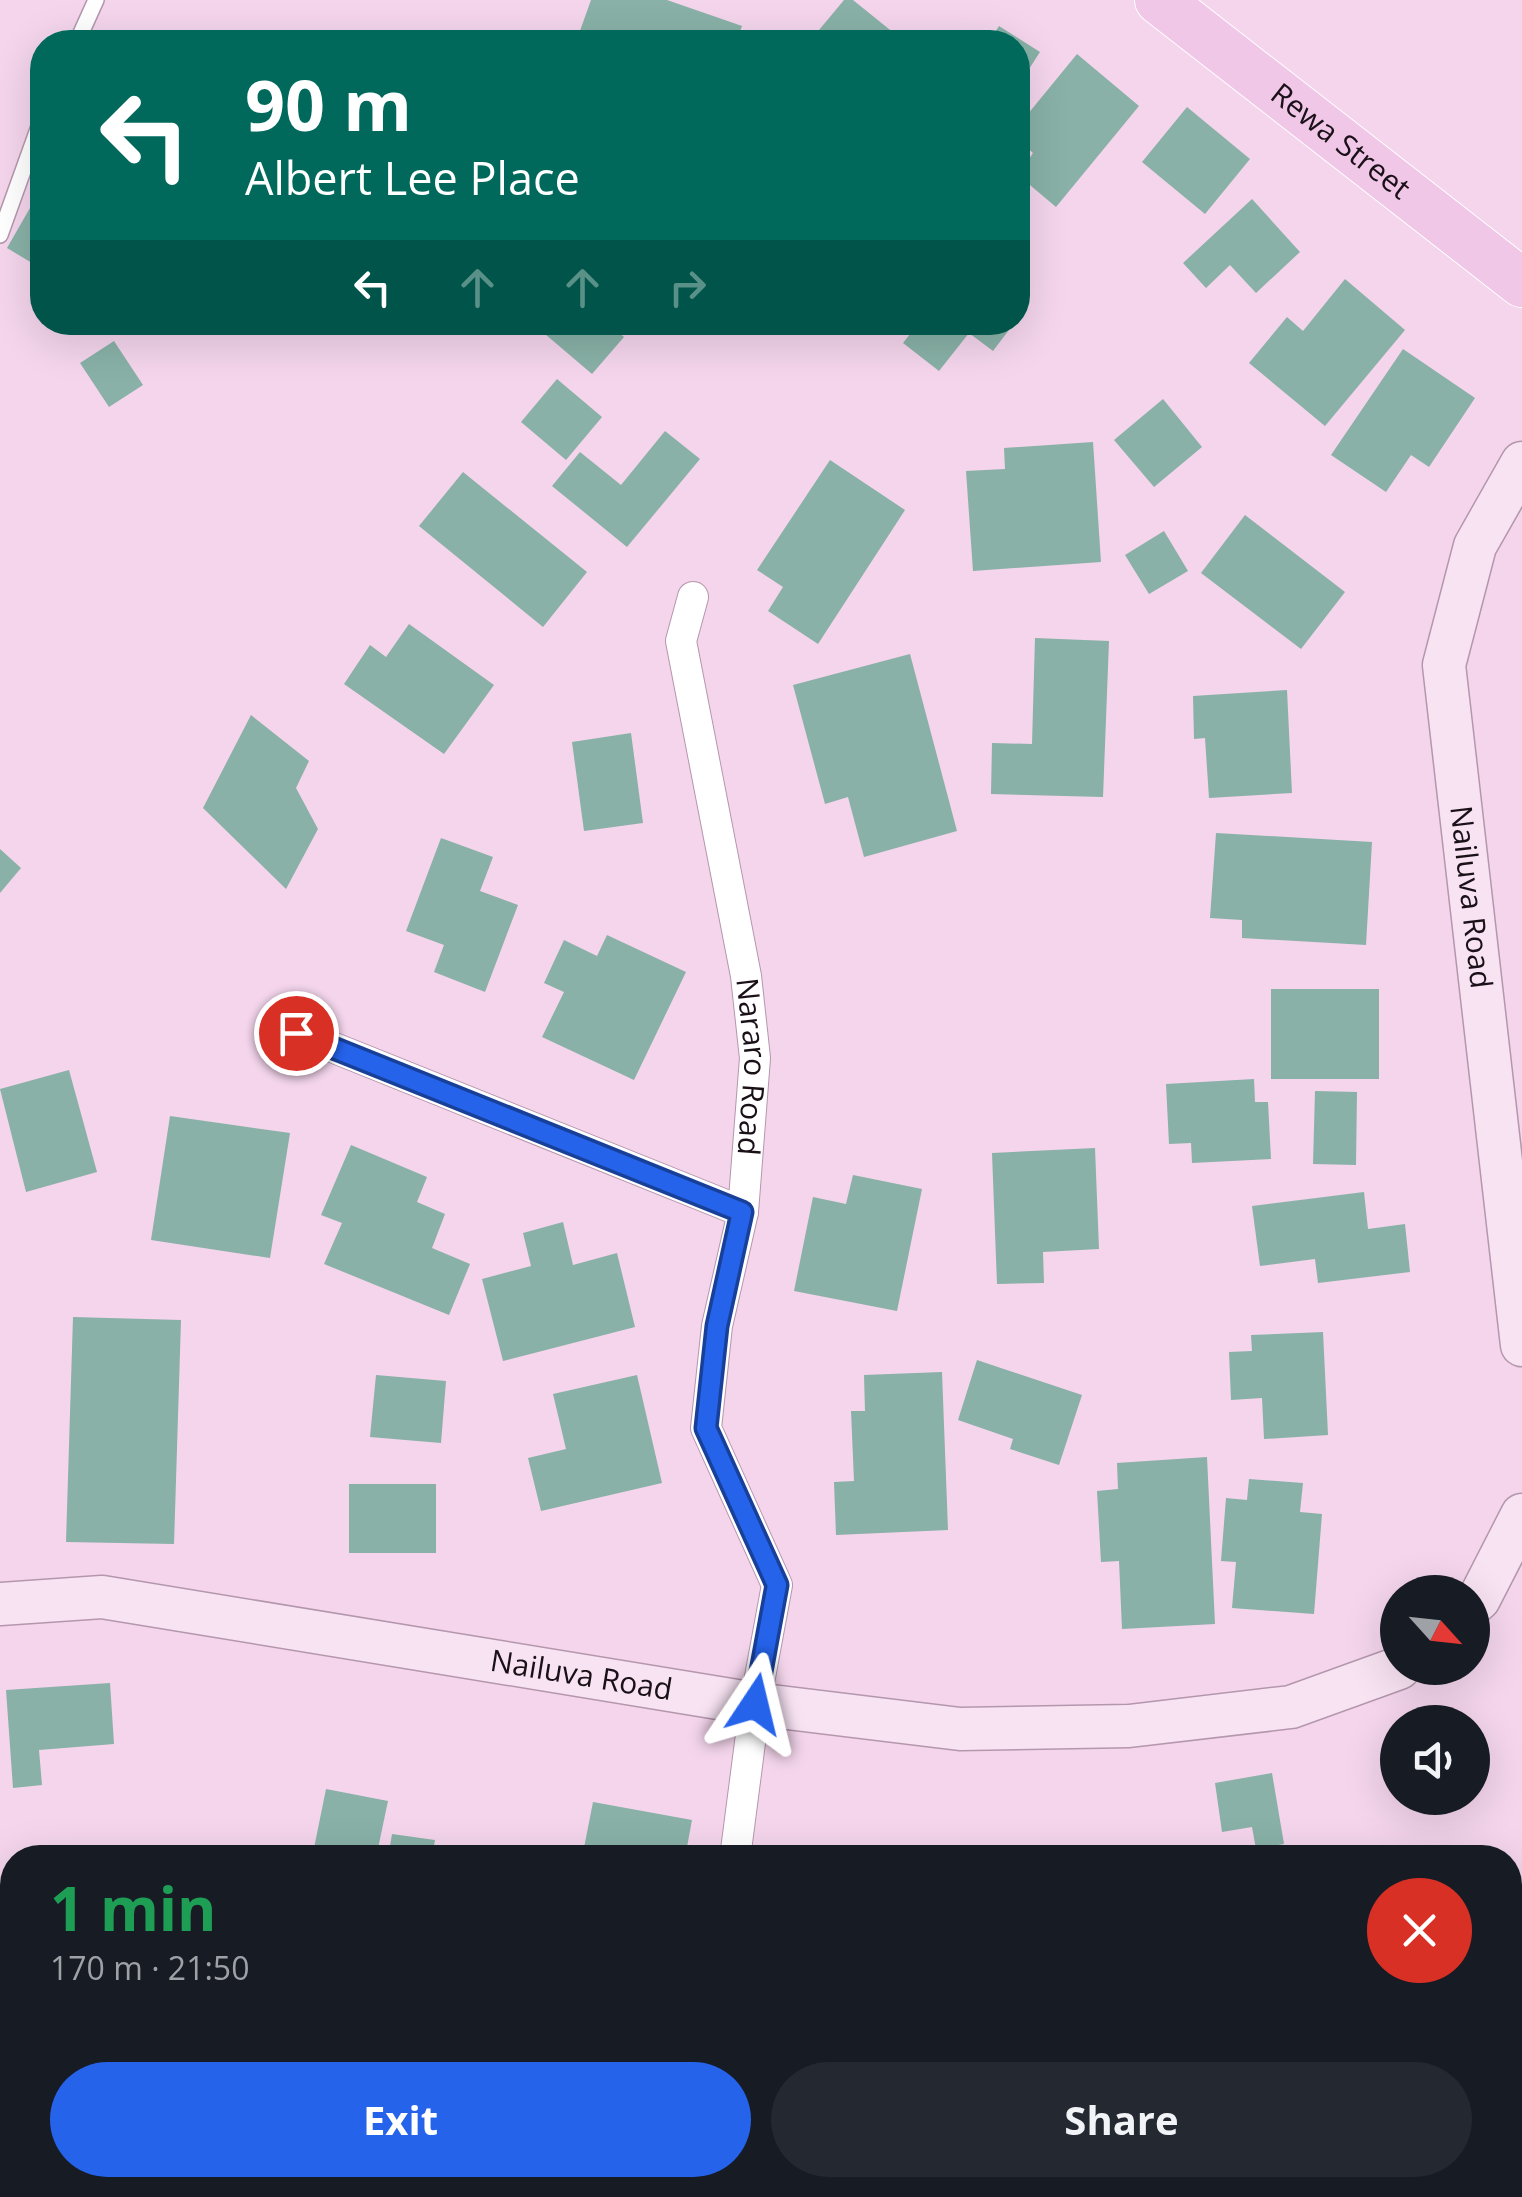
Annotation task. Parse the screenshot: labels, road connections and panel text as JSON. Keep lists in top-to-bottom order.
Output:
{
  "streets": {
    "main road": ["Rewa Street", "Nailuva Road"],
    "street": ["Nararo Road"]
  },
  "crossings": [
    ["Nailuva Road", "Nararo Road"]
  ],
  "north": "bottom right",
  "page": {
    "turn": ["90 m", "Albert Lee Place"],
    "heading": ["1 min", "170 m · 21:50"],
    "buttons": ["Exit", "Share"]
  }
}
